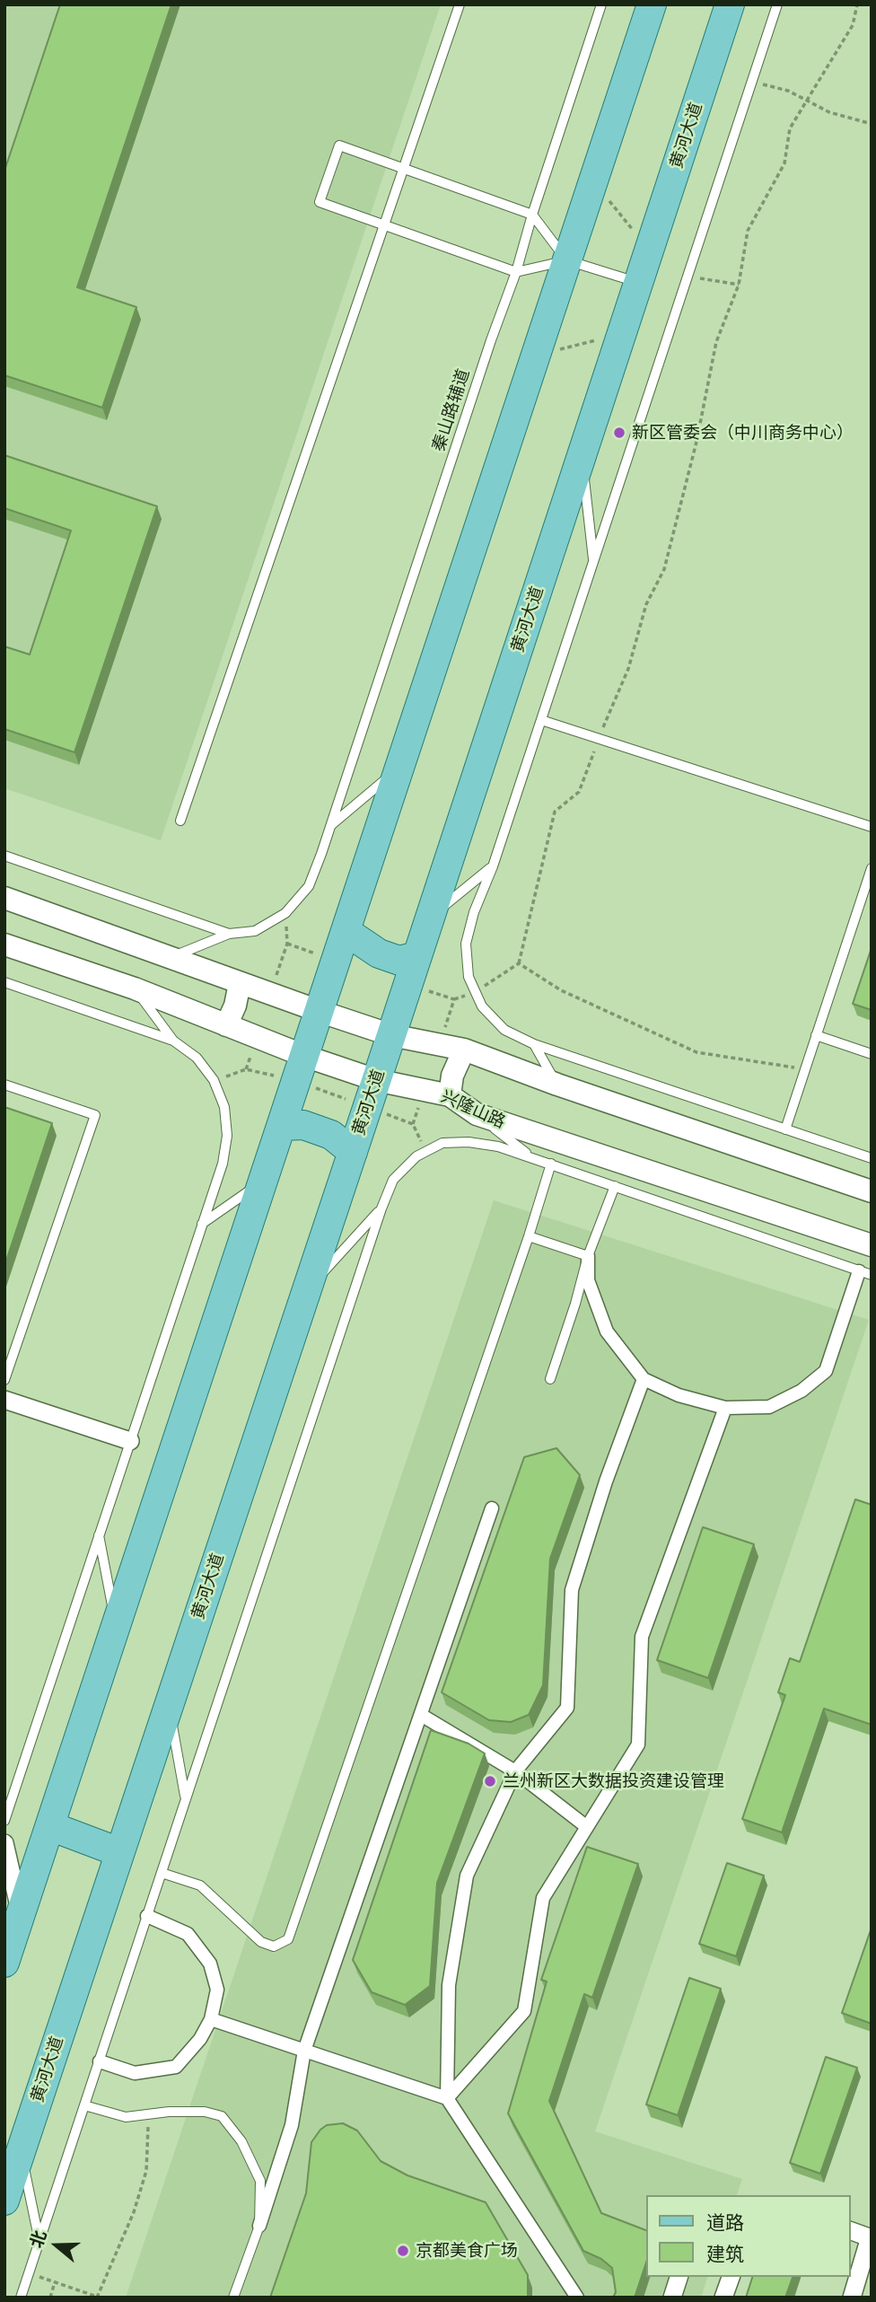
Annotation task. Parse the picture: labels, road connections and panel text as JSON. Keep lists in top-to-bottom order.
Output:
{
  "streets": {
    "main road": ["黄河大道"],
    "street": ["兴隆山路"],
    "lane": ["秦山路辅道"]
  },
  "crossings": [
    ["黄河大道", "兴隆山路"]
  ],
  "places": ["新区管委会（中川商务中心）", "兰州新区大数据投资建设管理", "京都美食广场"],
  "legend": ["道路", "建筑"],
  "north": "left"
}
